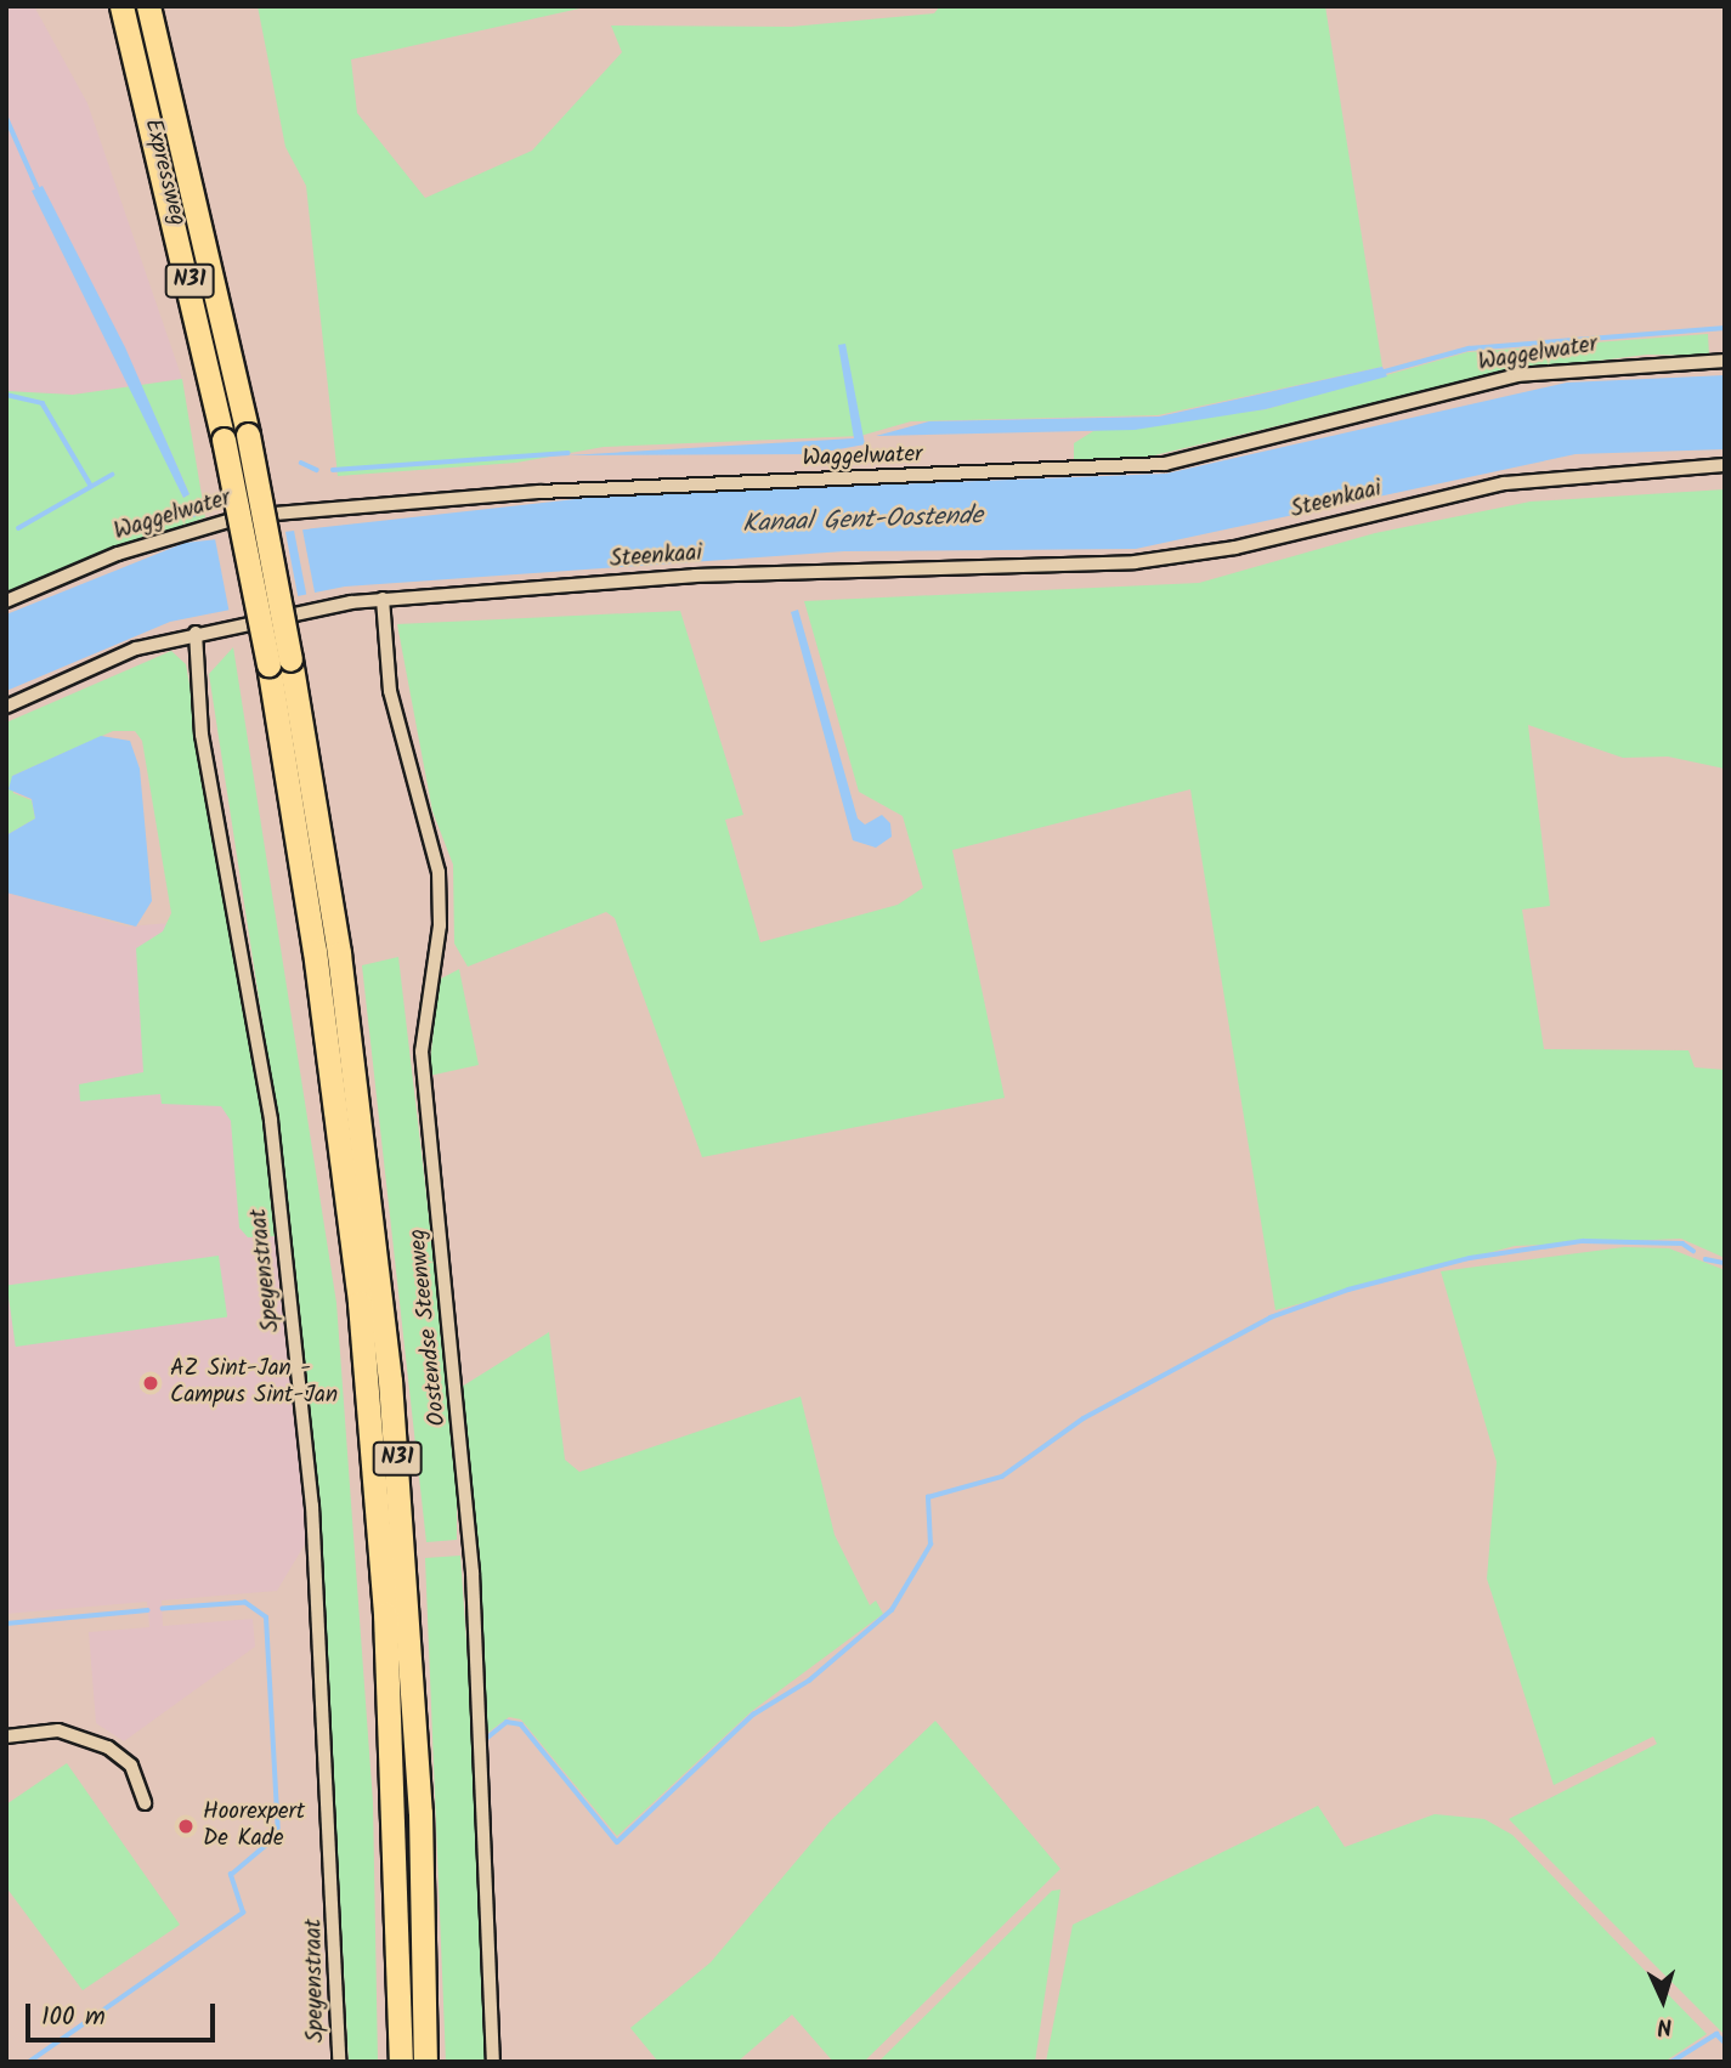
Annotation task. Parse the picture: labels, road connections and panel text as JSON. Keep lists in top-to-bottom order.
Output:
{
  "streets": {
    "highway": ["Expressweg", "N31"],
    "street": [
      "Waggelwater",
      "Steenkaai",
      "Speyenstraat",
      "Oostendse Steenweg"
    ]
  },
  "crossings": [
    ["Expressweg", "N31"],
    ["Steenkaai", "Speyenstraat"],
    ["Steenkaai", "Oostendse Steenweg"]
  ],
  "water": ["Kanaal Gent-Oostende"],
  "places": ["AZ Sint-Jan - Campus Sint-Jan", "Hoorexpert De Kade"],
  "scale_bar": "100 m",
  "north": "bottom"
}
